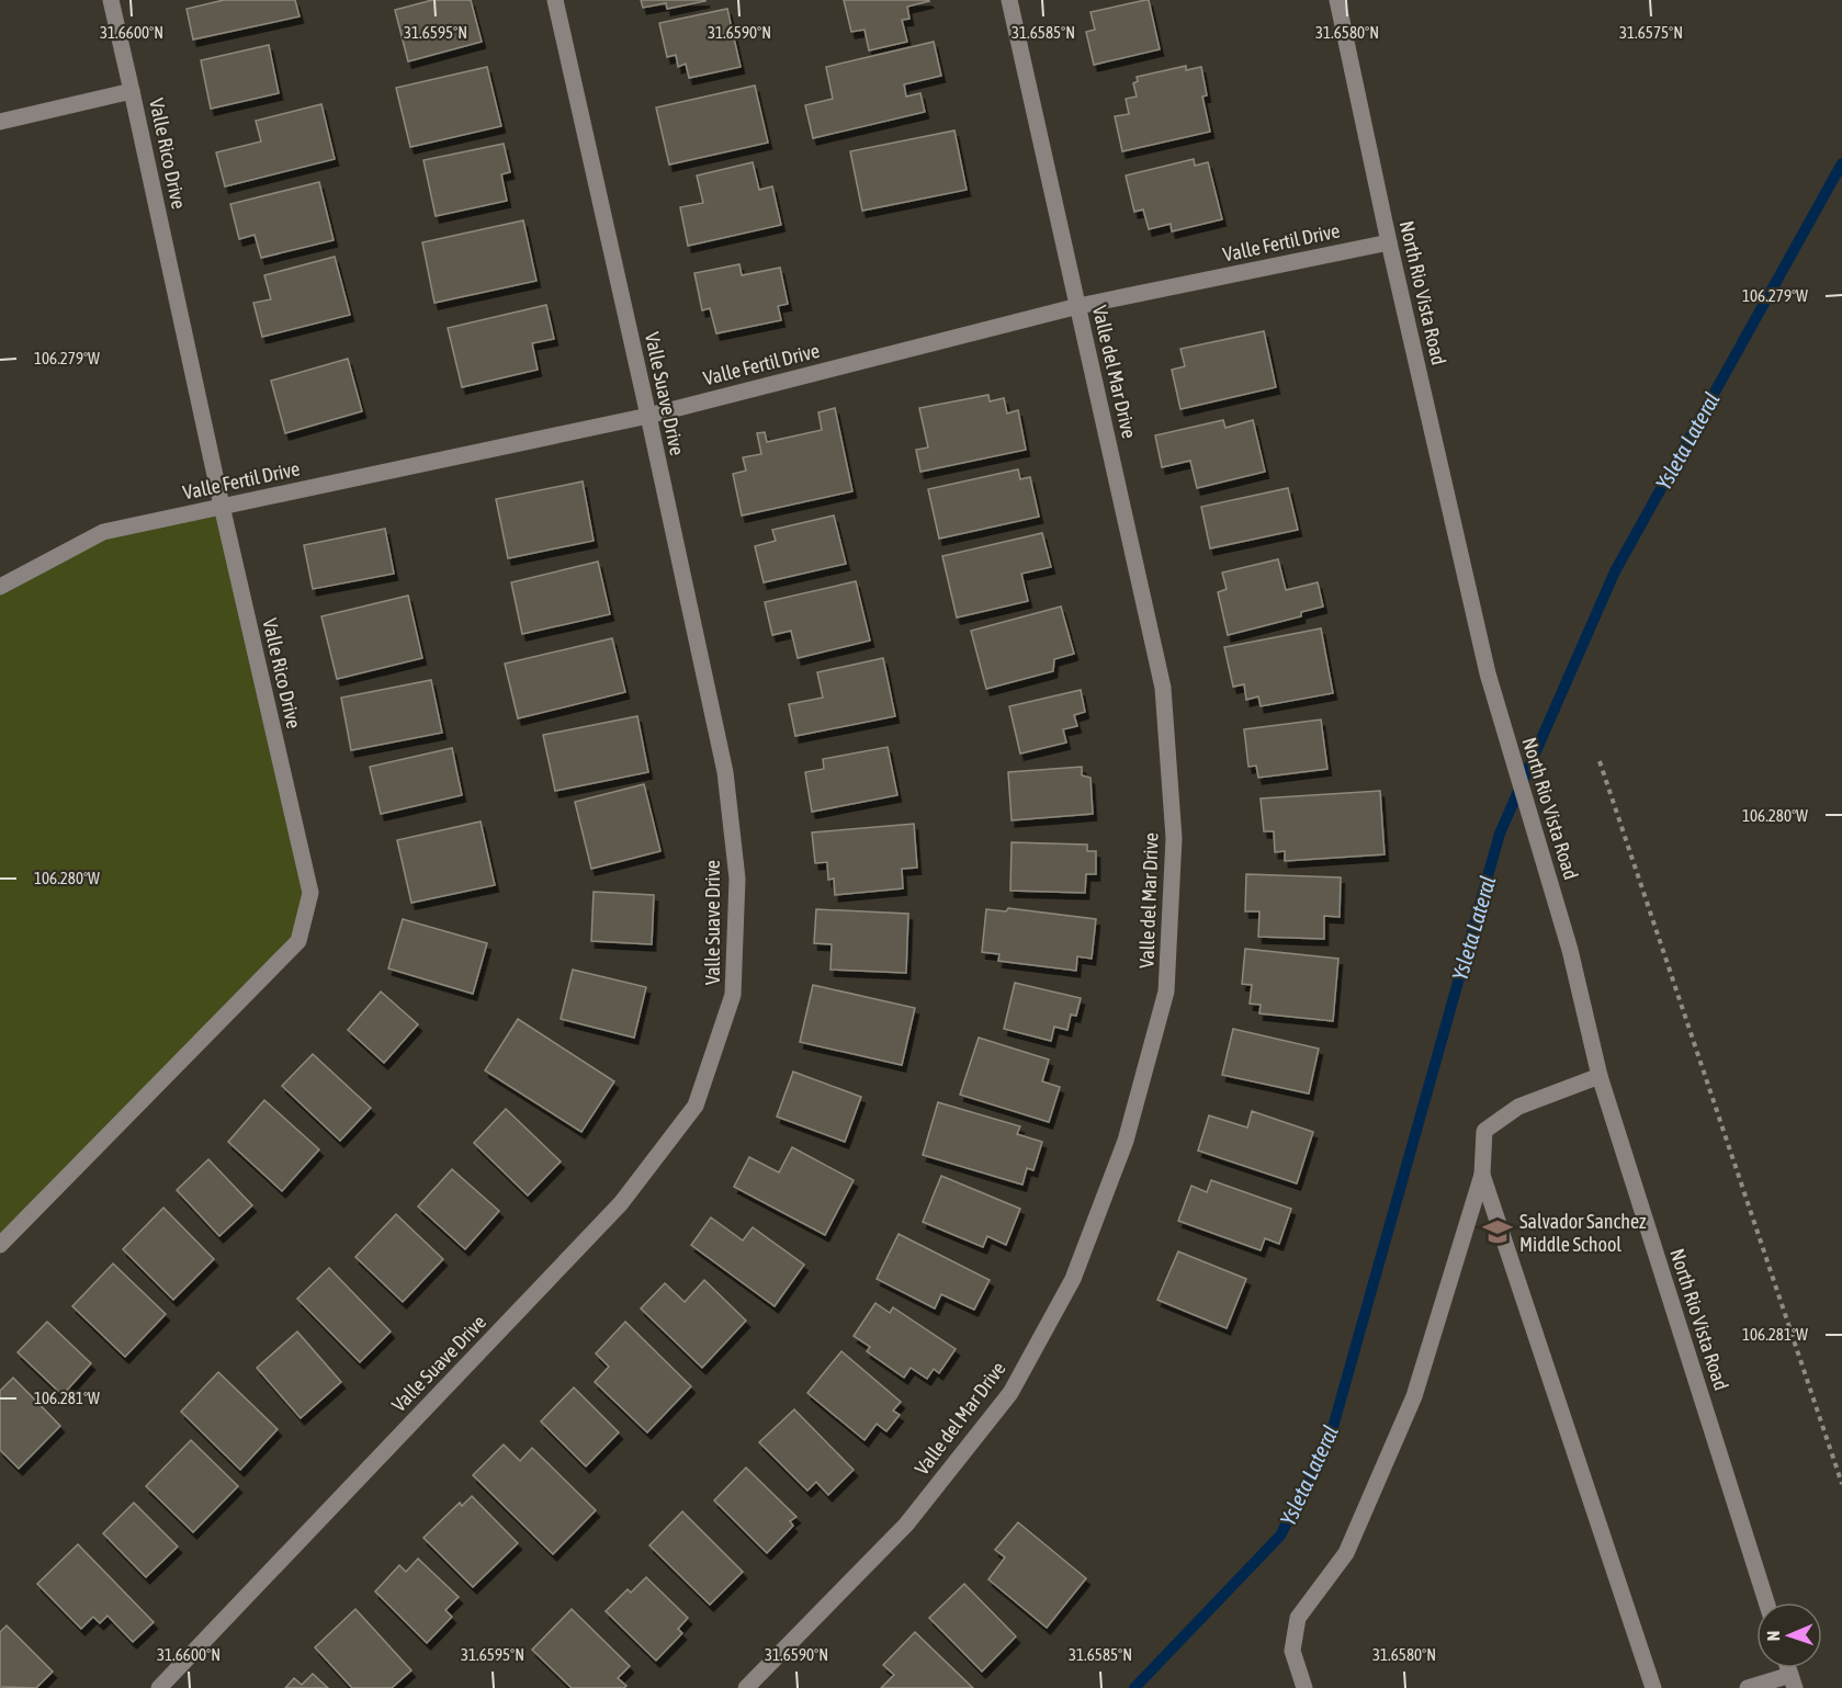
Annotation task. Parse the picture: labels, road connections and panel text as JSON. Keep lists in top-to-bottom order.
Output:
{
  "streets": {
    "street": [
      "Valle Rico Drive",
      "Valle Fertil Drive",
      "North Rio Vista Road",
      "Valle del Mar Drive",
      "Valle Suave Drive"
    ]
  },
  "crossings": [
    ["Valle Rico Drive", "Valle Fertil Drive"],
    ["Valle Fertil Drive", "North Rio Vista Road"],
    ["Valle Fertil Drive", "Valle del Mar Drive"],
    ["Valle Fertil Drive", "Valle Suave Drive"]
  ],
  "water": ["Ysleta Lateral"],
  "places": {
    "school or university": ["Salvador Sanchez Middle School"]
  },
  "north": "left",
  "coordinates": [
    "31.6600°N",
    "31.6595°N",
    "31.6590°N",
    "31.6585°N",
    "31.6580°N",
    "31.6575°N",
    "106.279°W",
    "106.280°W",
    "106.281°W"
  ]
}
